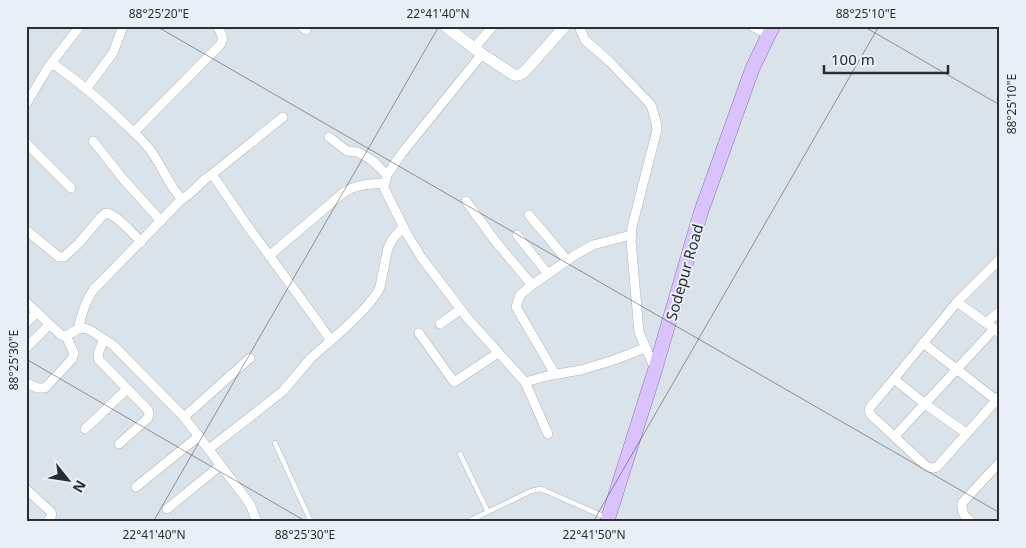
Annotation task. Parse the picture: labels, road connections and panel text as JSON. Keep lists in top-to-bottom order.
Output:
{
  "streets": {
    "main road": ["Sodepur Road"]
  },
  "scale_bar": "100 m",
  "north": "bottom right",
  "coordinates": [
    "88°25'20\"E",
    "22°41'40\"N",
    "88°25'10\"E",
    "88°25'30\"E",
    "22°41'50\"N"
  ]
}
